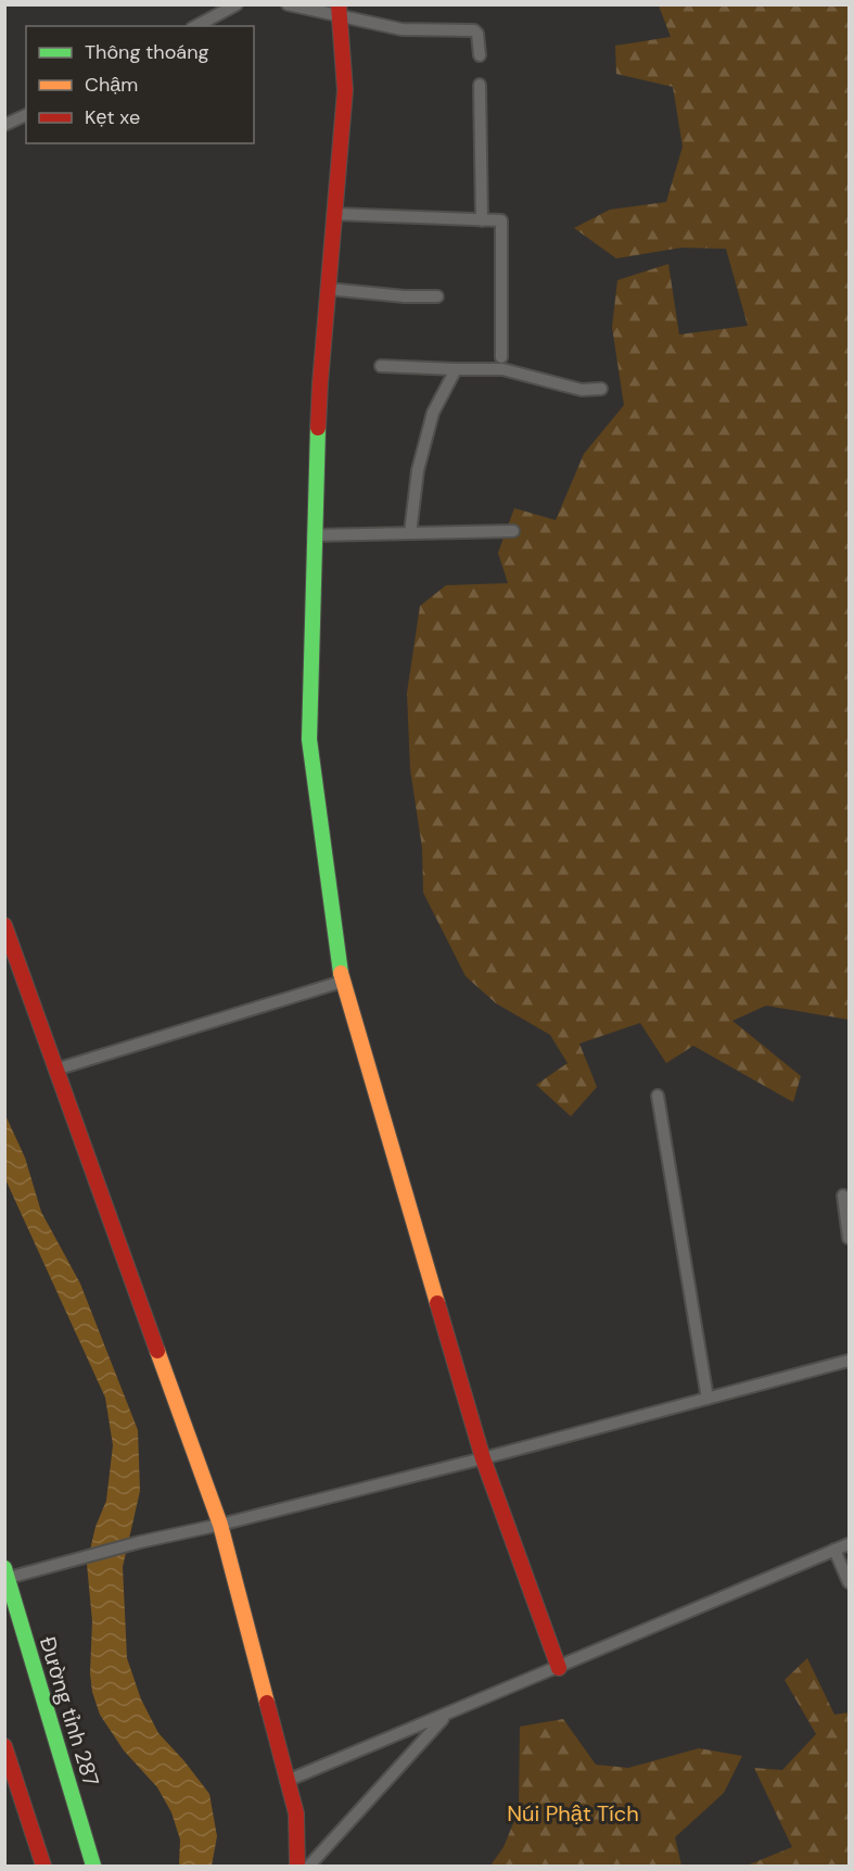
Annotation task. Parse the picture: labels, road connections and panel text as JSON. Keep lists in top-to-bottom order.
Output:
{
  "streets": {
    "street": ["Đường tỉnh 287"]
  },
  "parks": ["Núi Phật Tích"],
  "legend": ["Thông thoáng", "Chậm", "Kẹt xe"]
}
